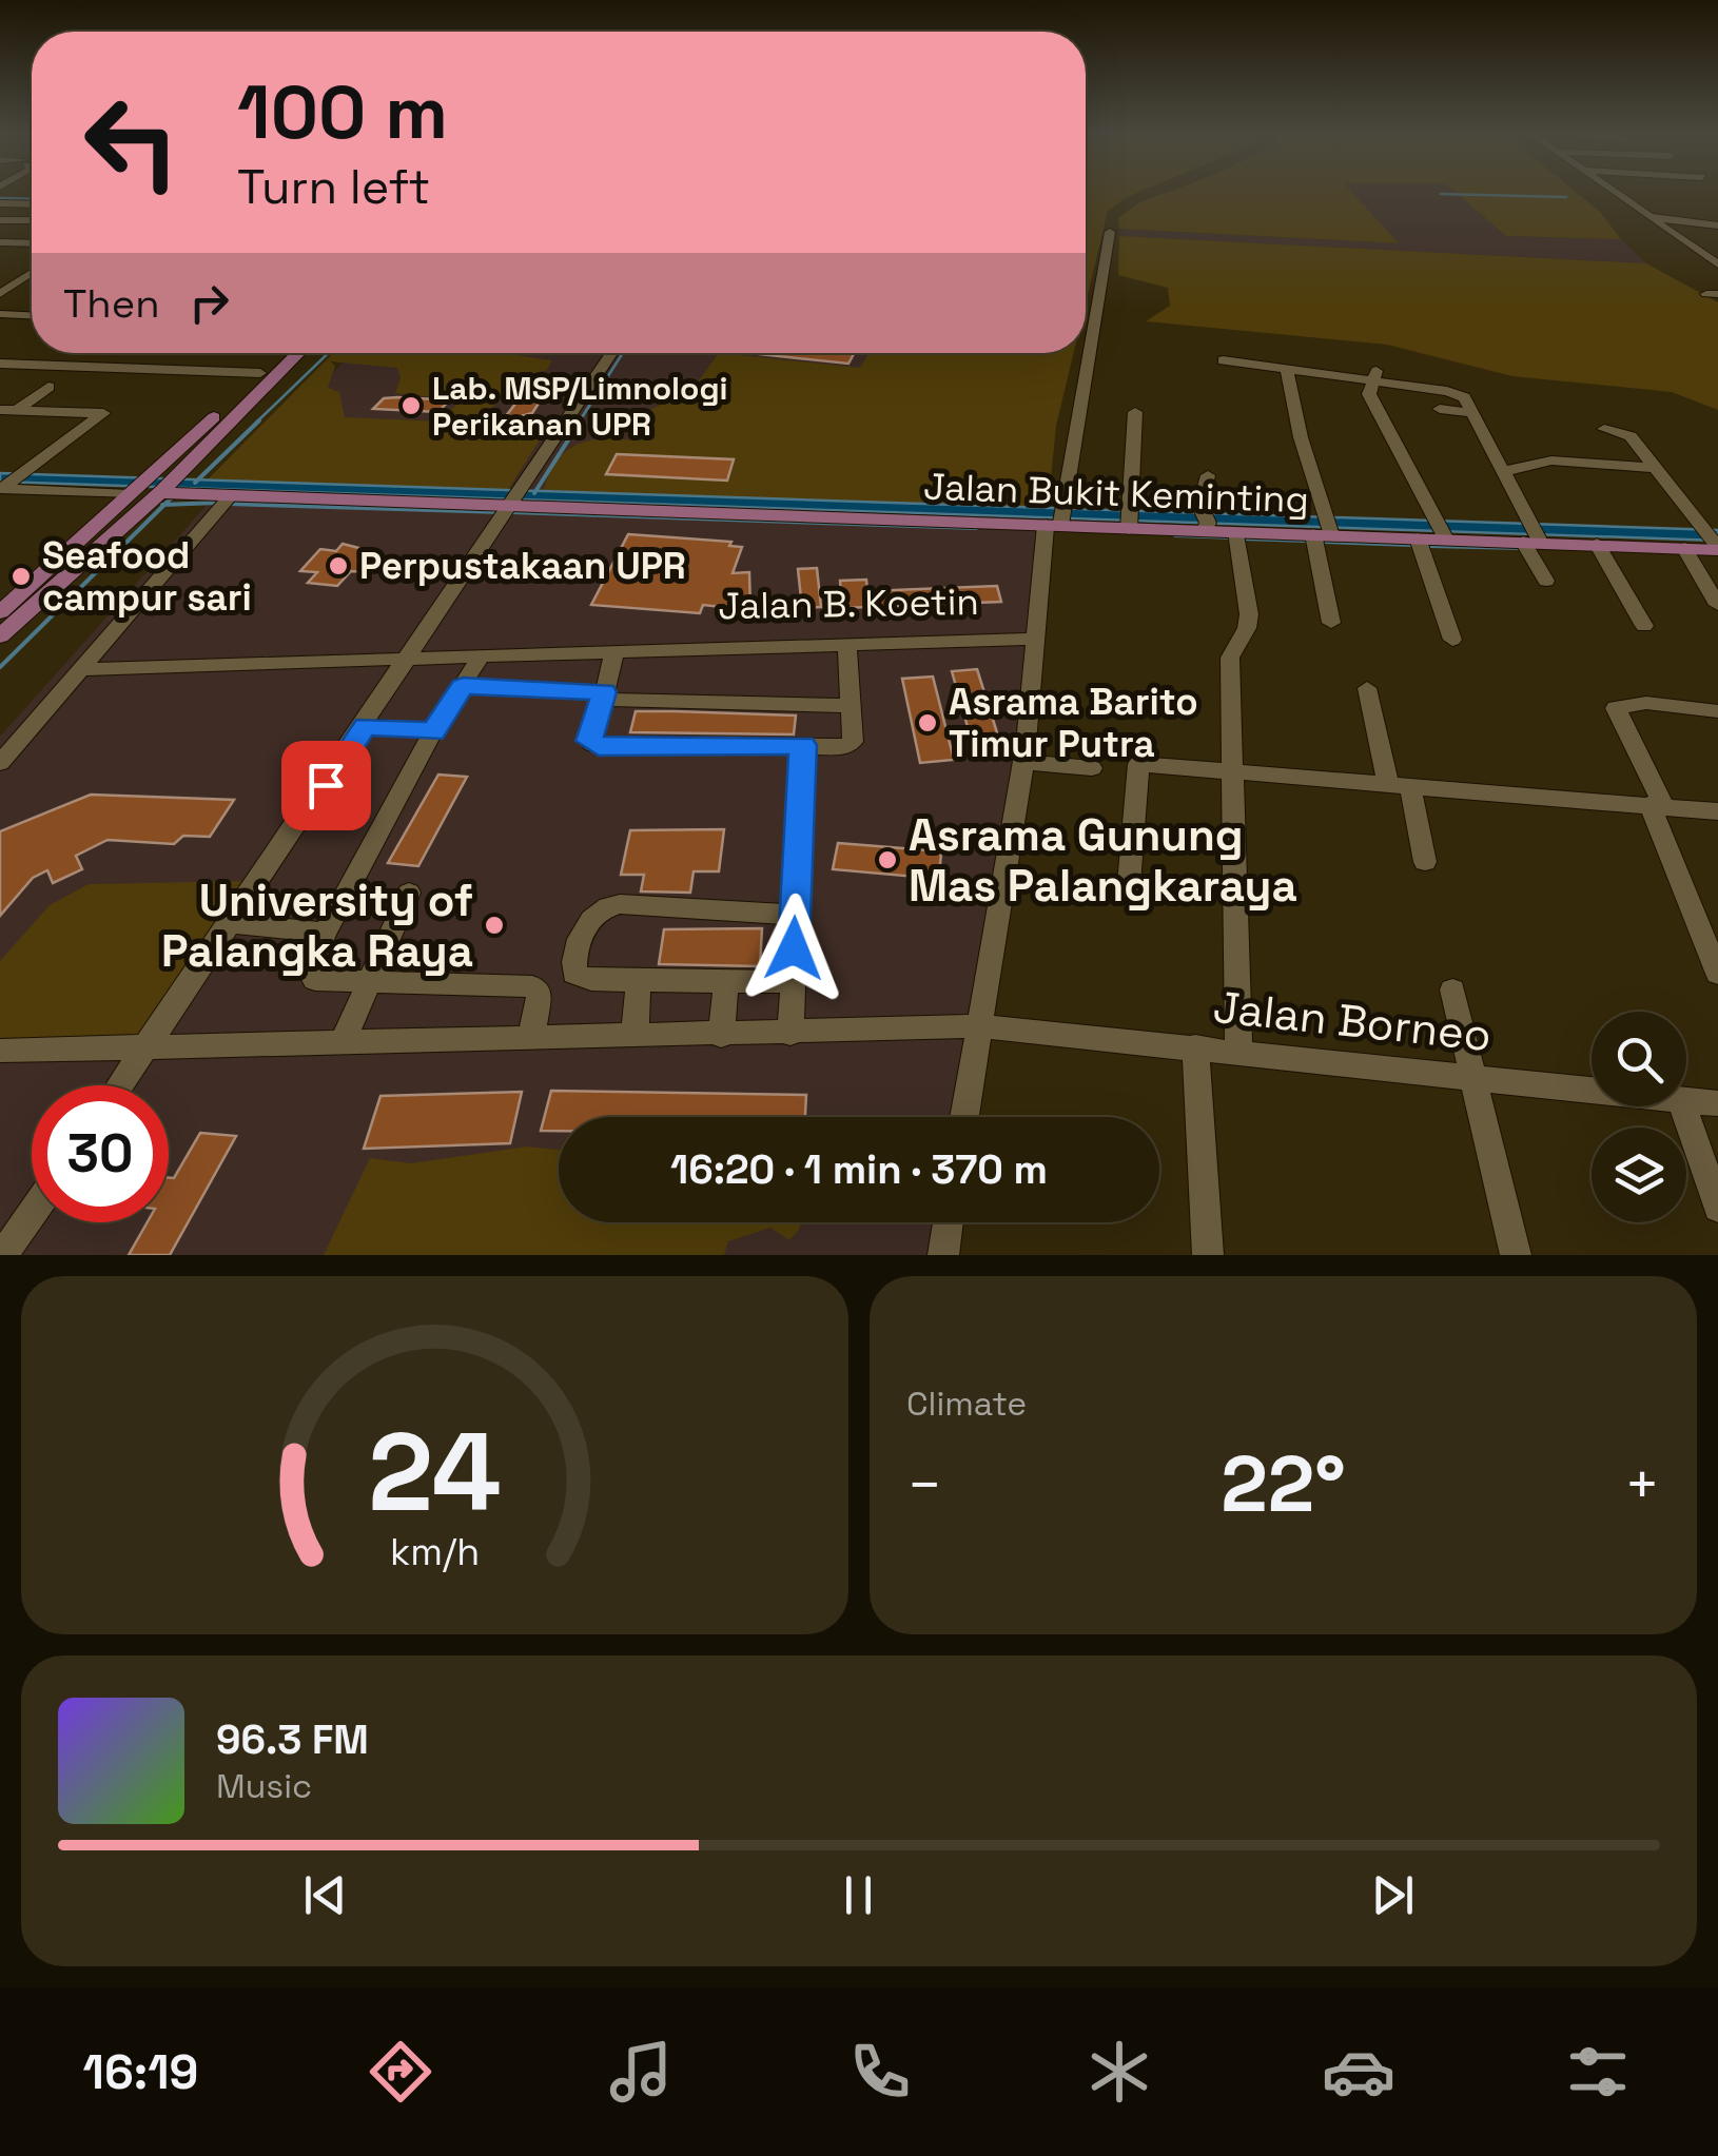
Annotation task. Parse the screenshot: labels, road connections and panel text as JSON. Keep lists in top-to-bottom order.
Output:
{
  "streets": {
    "main road": ["Jalan Bukit Keminting"],
    "street": ["Jalan B. Koetin", "Jalan Borneo"]
  },
  "places": [
    "Lab. MSP/Limnologi Perikanan UPR",
    "Perpustakaan UPR",
    "Seafood campur sari",
    "Asrama Barito Timur Putra",
    "Asrama Gunung Mas Palangkaraya",
    "University of Palangka Raya"
  ],
  "page": {
    "turn": ["100 m", "Turn left"],
    "then": "Then",
    "limit": "30",
    "trip": "16:20 · 1 min · 370 m",
    "tile": "Climate",
    "heat": ["−", "22°", "+"],
    "song": ["96.3 FM", "Music"],
    "tabs": "16:19",
    "gauge": ["24", "km/h"]
  }
}
